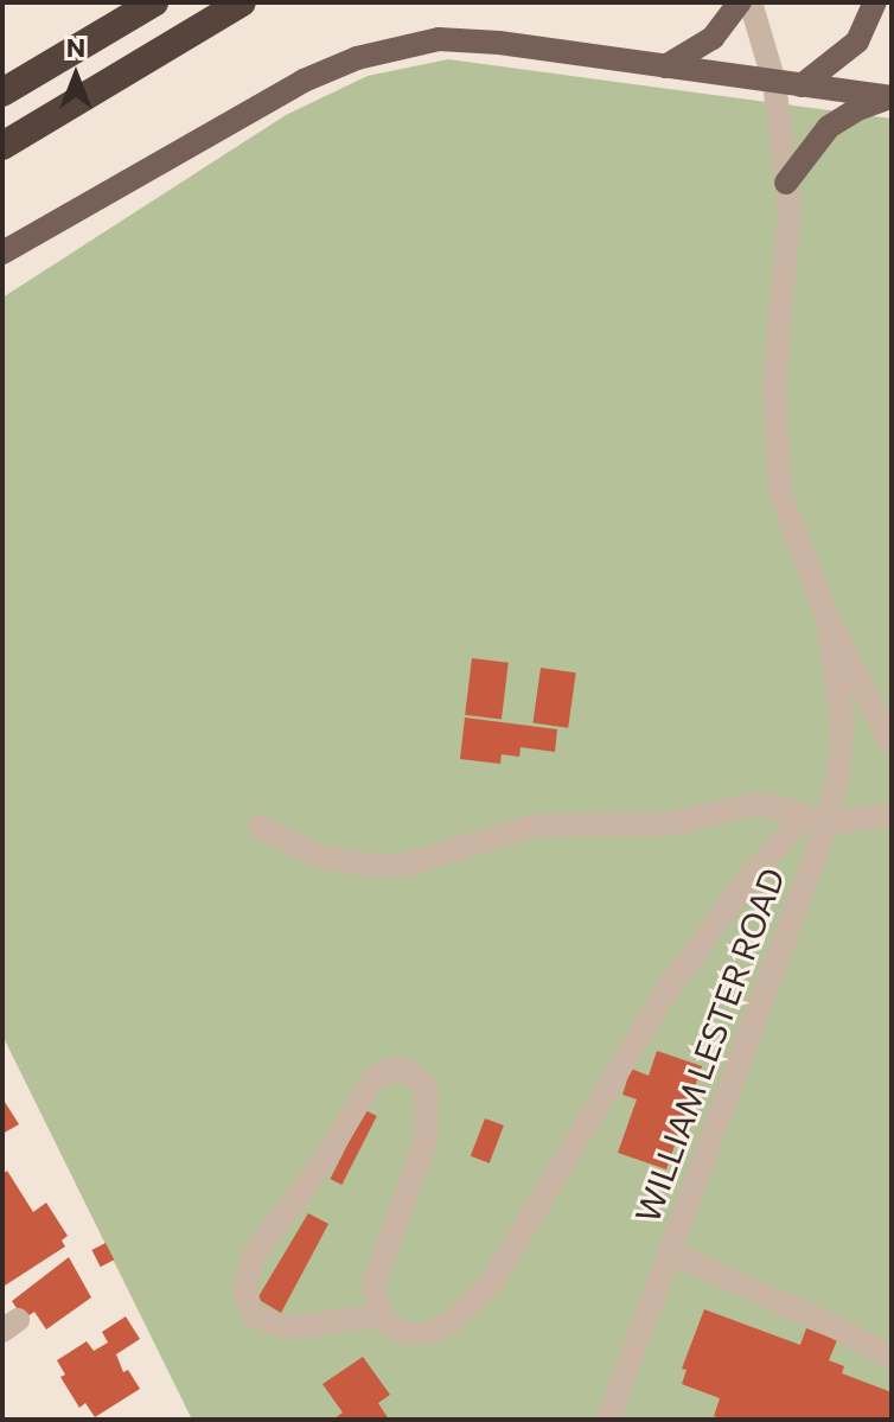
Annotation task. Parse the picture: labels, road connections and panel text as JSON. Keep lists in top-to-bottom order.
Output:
{
  "streets": {
    "street": ["WILLIAM LESTER ROAD"]
  },
  "north": "top"
}
